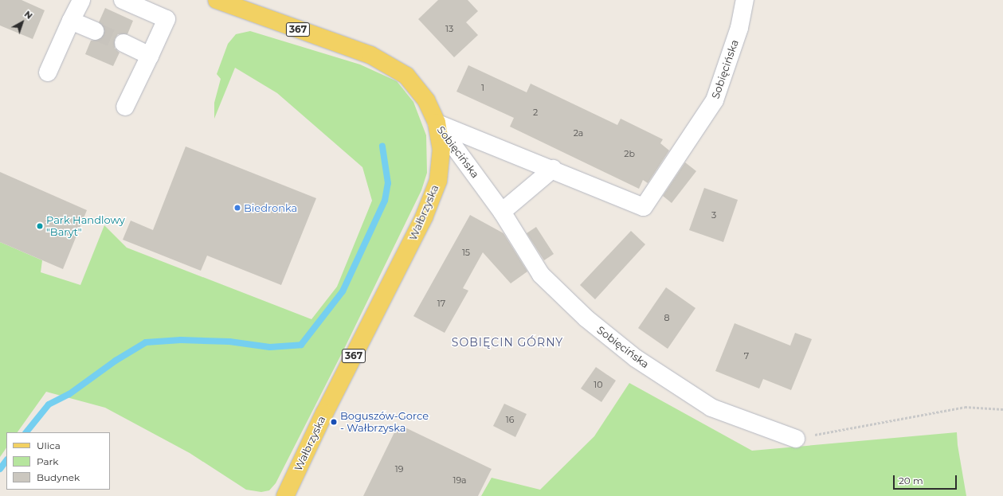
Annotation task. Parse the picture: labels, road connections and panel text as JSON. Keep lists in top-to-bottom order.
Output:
{
  "streets": {
    "main road": ["367", "Wałbrzyska"],
    "street": ["Sobięcińska"]
  },
  "crossings": [
    ["Sobięcińska", "Wałbrzyska"]
  ],
  "districts": ["SOBIĘCIN GÓRNY"],
  "places": ["Biedronka", "Park Handlowy \"Baryt\"", "Boguszów-Gorce - Wałbrzyska"],
  "house_numbers": [
    "13",
    "1",
    "2",
    "2a",
    "2b",
    "3",
    "15",
    "17",
    "8",
    "7",
    "10",
    "16",
    "19",
    "19a"
  ],
  "legend": ["Ulica", "Park", "Budynek"],
  "scale_bar": "20 m",
  "north": "top right"
}
